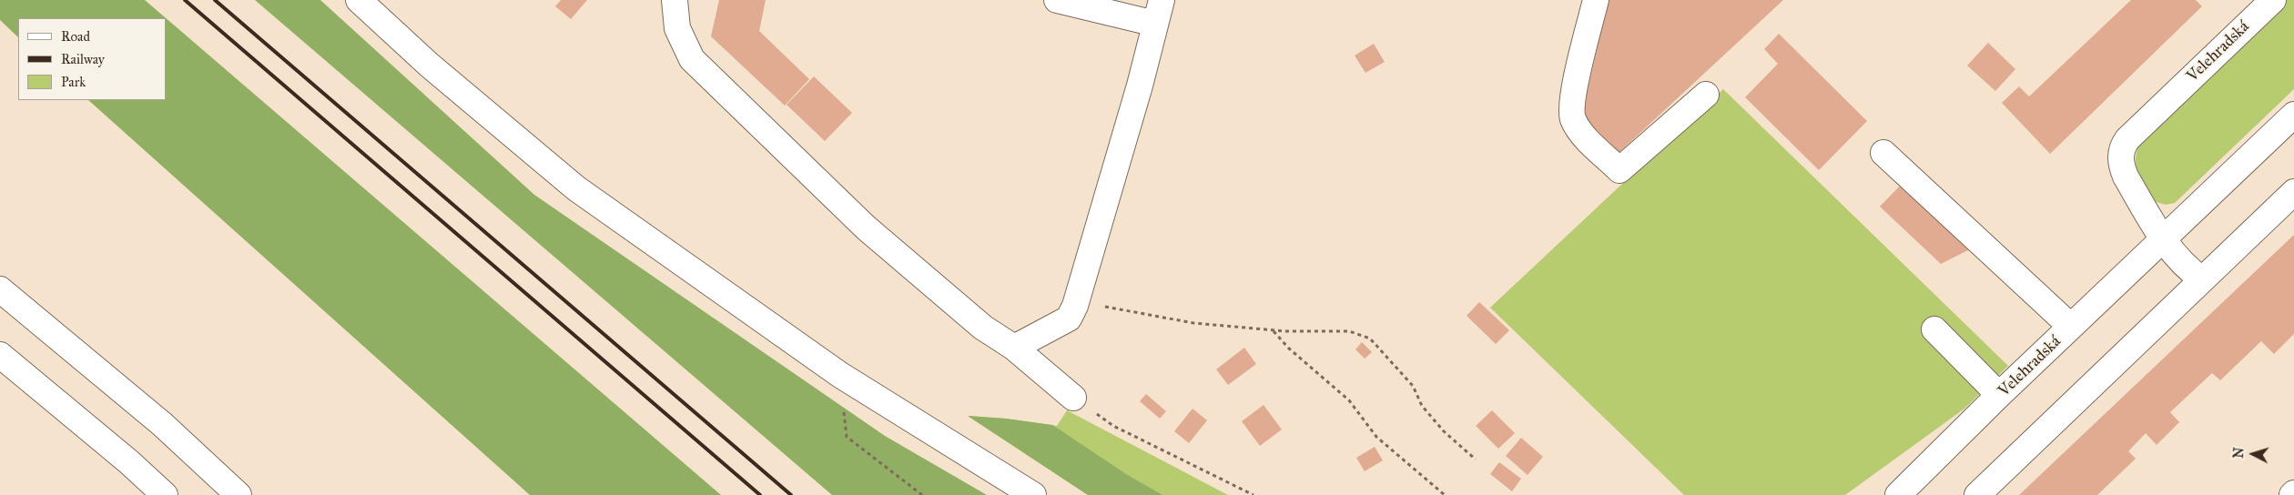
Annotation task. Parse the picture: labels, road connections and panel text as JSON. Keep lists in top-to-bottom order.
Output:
{
  "streets": {
    "main road": ["Velehradská"]
  },
  "legend": ["Road", "Railway", "Park"],
  "north": "left"
}
